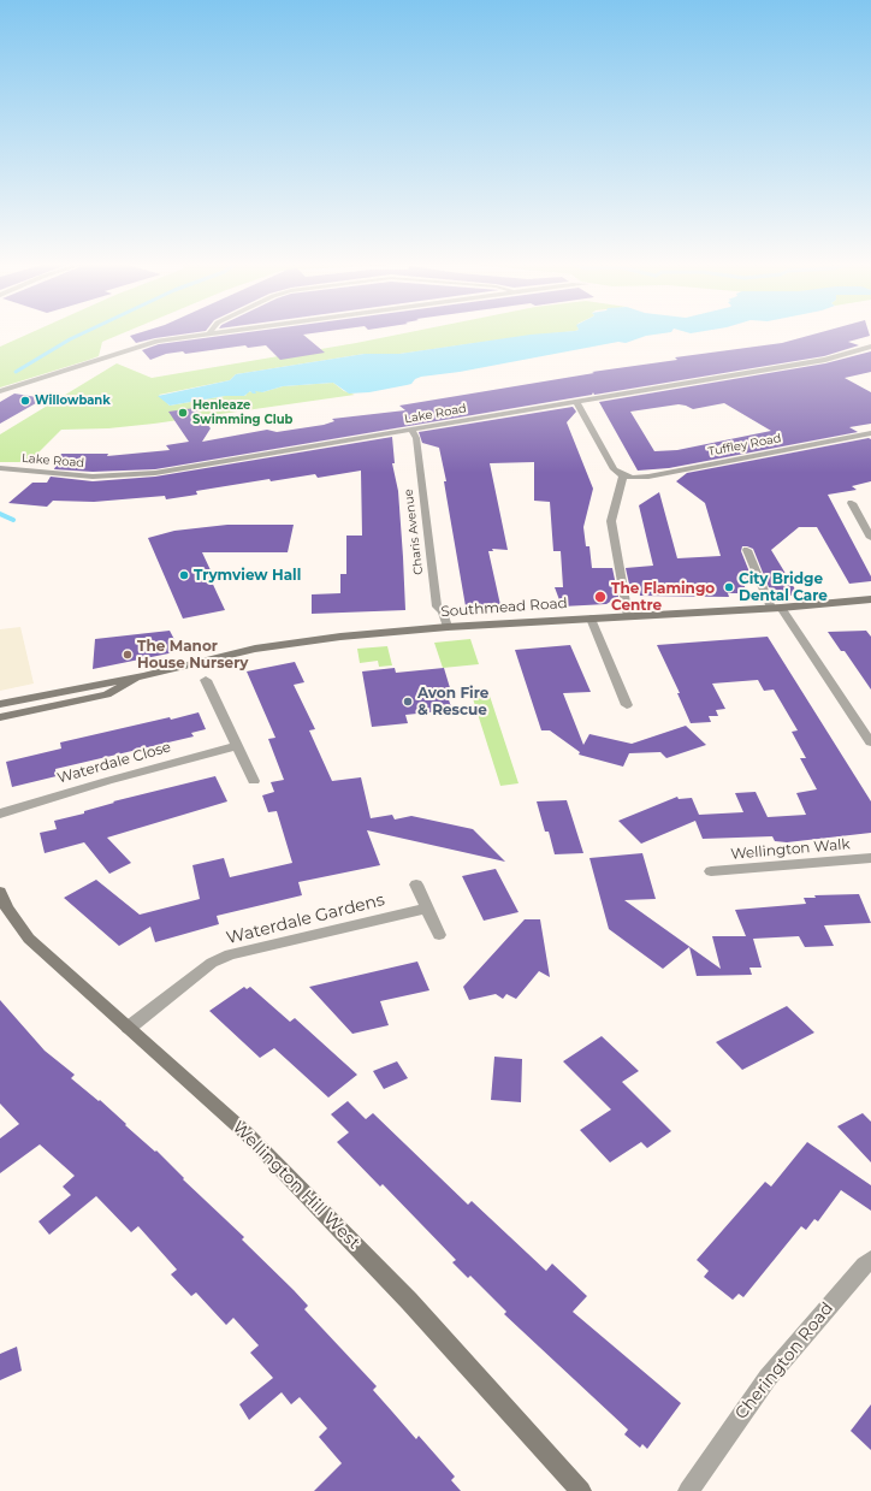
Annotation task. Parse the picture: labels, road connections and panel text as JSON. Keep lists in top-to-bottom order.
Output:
{
  "streets": {
    "main road": ["Southmead Road", "Wellington Hill West"],
    "street": [
      "Lake Road",
      "Tuffley Road",
      "Charis Avenue",
      "Waterdale Close",
      "Wellington Walk",
      "Waterdale Gardens",
      "Cherington Road"
    ]
  },
  "crossings": [
    ["Lake Road", "Charis Avenue"],
    ["Charis Avenue", "Southmead Road"],
    ["Waterdale Gardens", "Wellington Hill West"]
  ],
  "places": [
    "Willowbank",
    "Henleaze Swimming Club",
    "Trymview Hall",
    "City Bridge Dental Care",
    "The Flamingo Centre",
    "The Manor House Nursery",
    "Avon Fire & Rescue"
  ]
}
